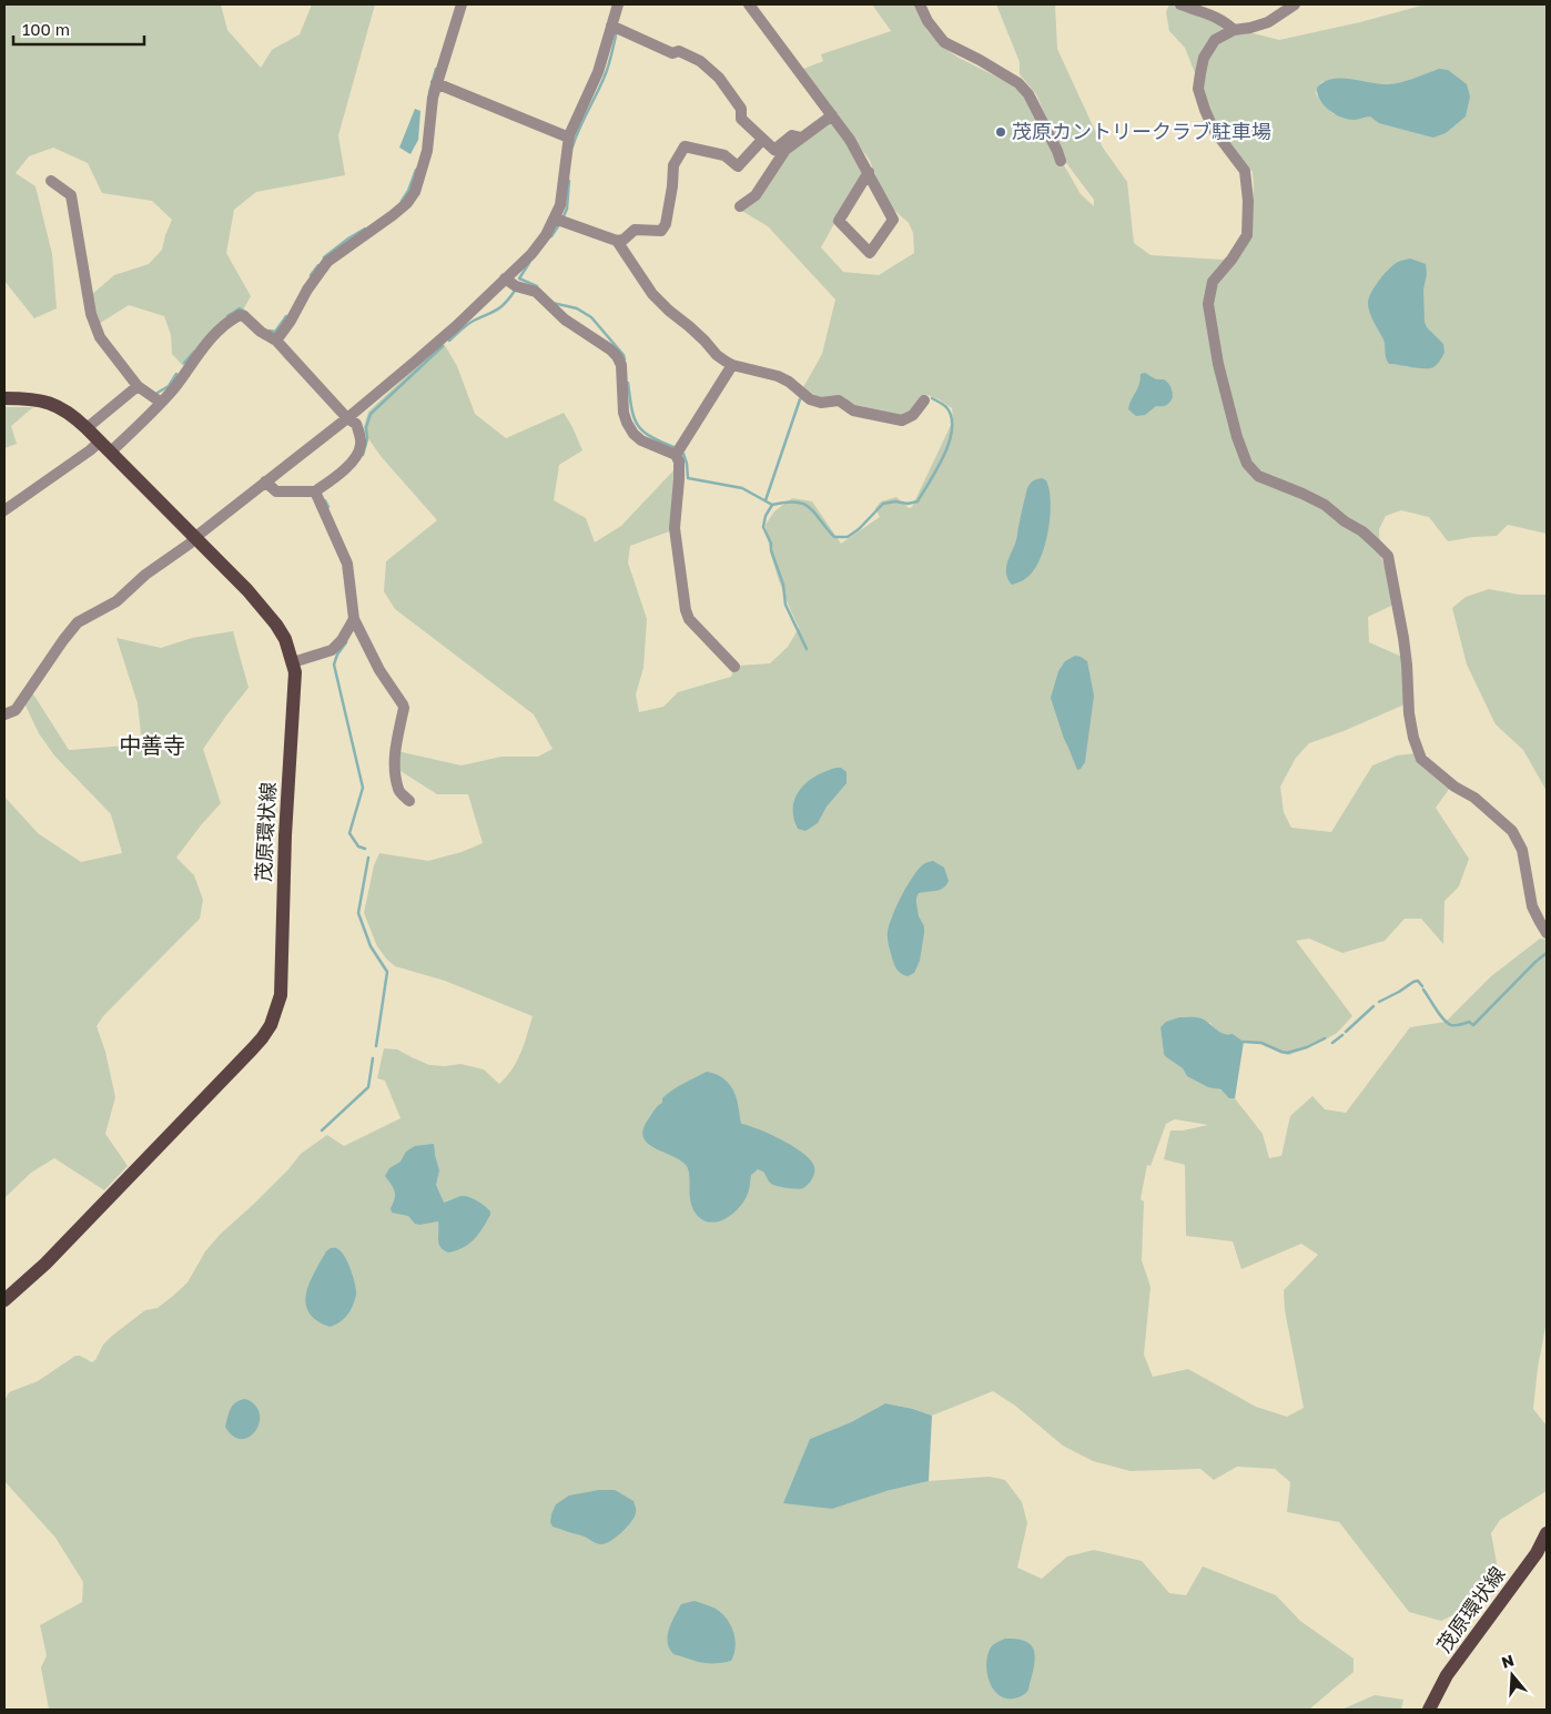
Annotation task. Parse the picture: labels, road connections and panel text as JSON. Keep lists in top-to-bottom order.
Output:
{
  "streets": {
    "main road": ["茂原環状線"]
  },
  "districts": ["中善寺"],
  "places": ["茂原カントリークラブ駐車場"],
  "scale_bar": "100 m",
  "north": "top"
}
